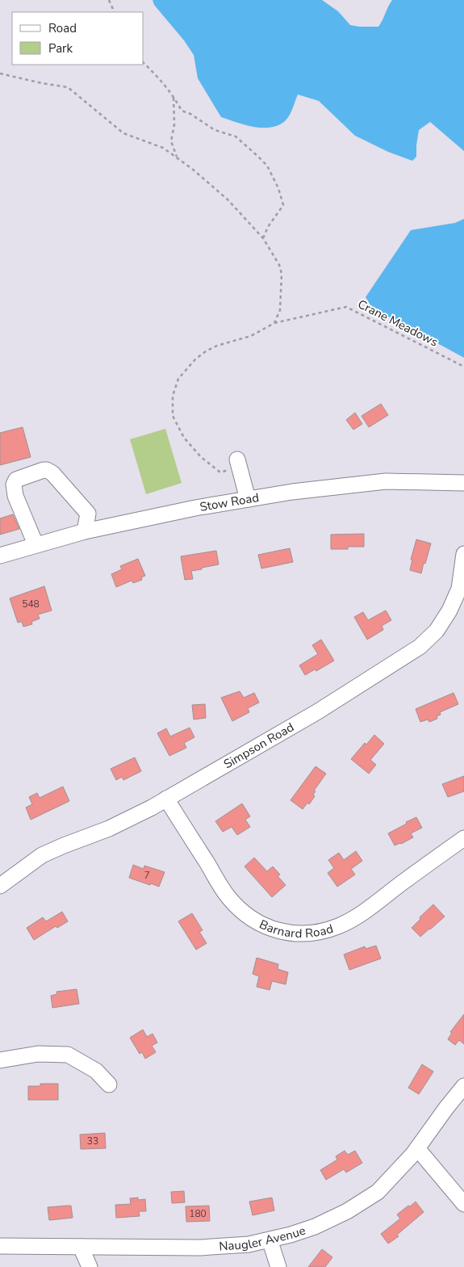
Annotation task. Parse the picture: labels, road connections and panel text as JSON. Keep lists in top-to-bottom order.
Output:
{
  "streets": {
    "street": [
      "Stow Road",
      "Simpson Road",
      "Barnard Road",
      "Naugler Avenue"
    ],
    "path": ["Crane Meadows"]
  },
  "crossings": [
    ["Simpson Road", "Barnard Road"]
  ],
  "house_numbers": [
    "548",
    "7",
    "33",
    "180"
  ],
  "legend": ["Road", "Park"]
}
